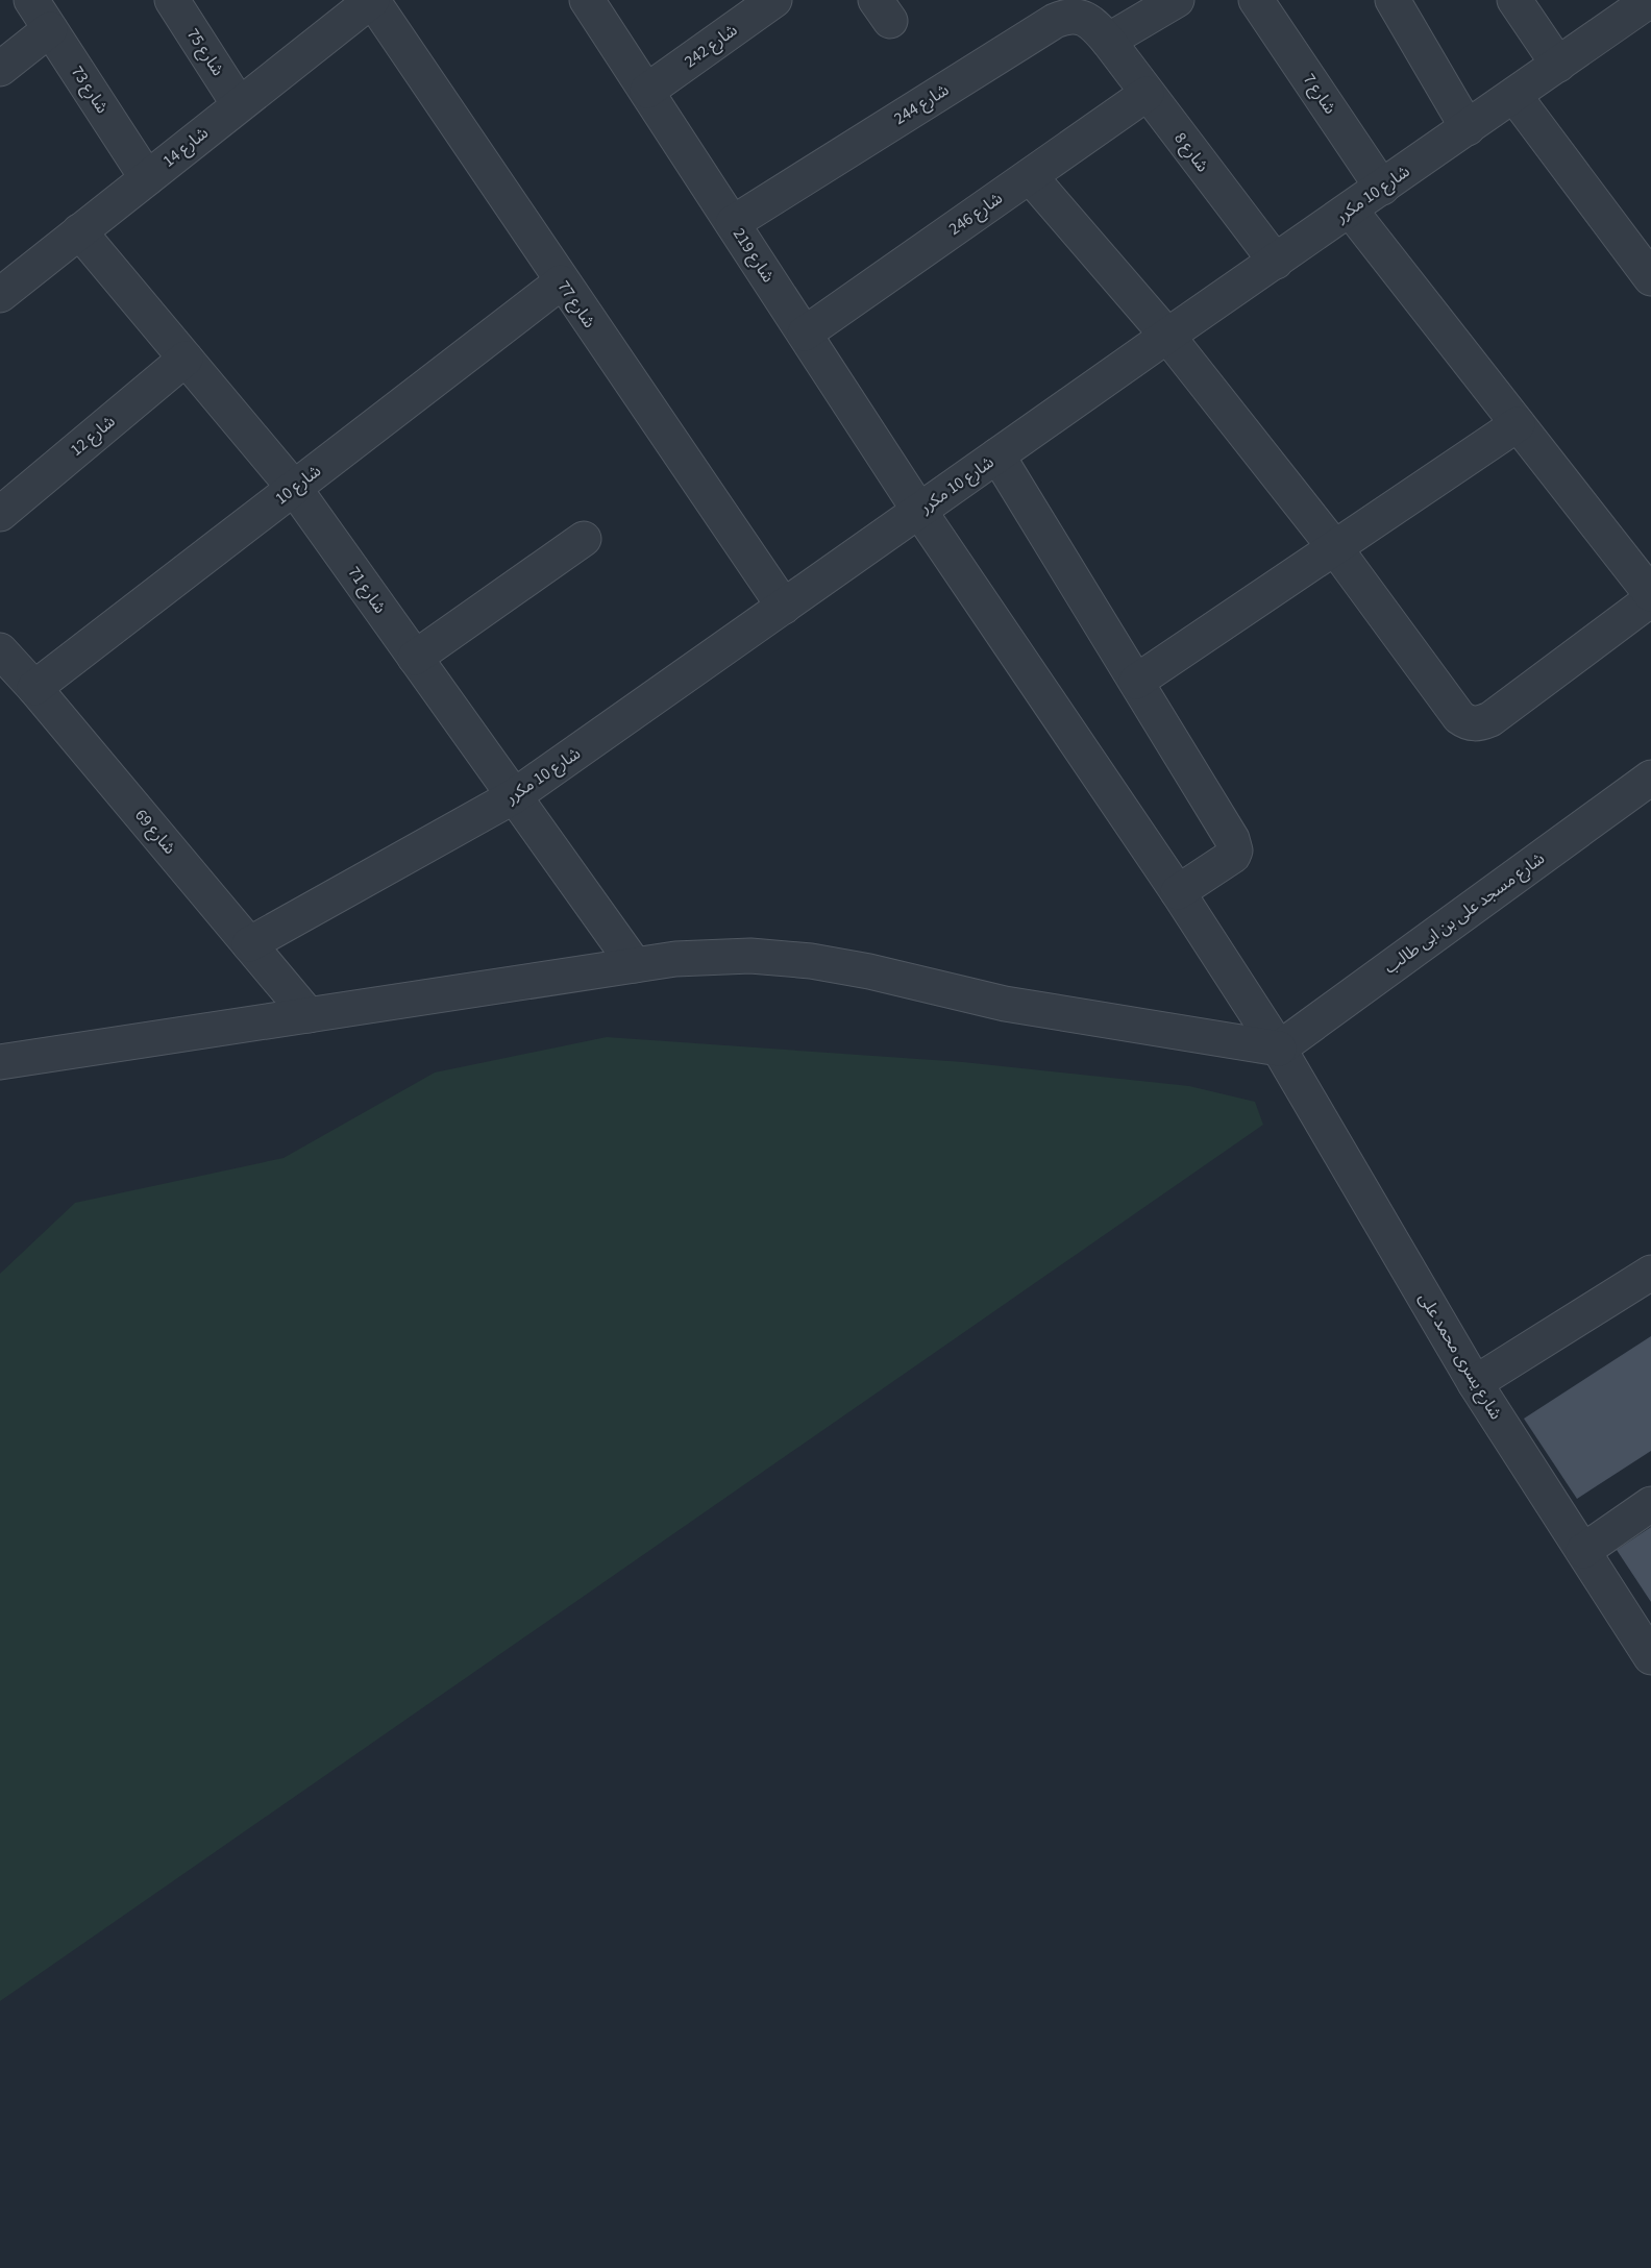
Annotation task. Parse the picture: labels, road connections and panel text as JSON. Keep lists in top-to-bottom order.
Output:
{
  "streets": {
    "street": [
      "شارع 242",
      "شارع 75",
      "شارع 73",
      "شارع 7",
      "شارع 244",
      "شارع 14",
      "شارع 8",
      "شارع 10 مكرر",
      "شارع 246",
      "شارع 219",
      "شارع 77",
      "شارع 12",
      "شارع 10",
      "شارع 71",
      "شارع 69",
      "شارع مسجد على بن ابى طالب",
      "شارع يسرى محمد على"
    ]
  },
  "crossings": [
    ["شارع 242", "شارع 219"],
    ["شارع 75", "شارع 14"],
    ["شارع 73", "شارع 14"],
    ["شارع 7", "شارع 10 مكرر"],
    ["شارع 244", "شارع 8"],
    ["شارع 244", "شارع 219"],
    ["شارع 14", "شارع 77"],
    ["شارع 14", "شارع 71"],
    ["شارع 8", "شارع 10 مكرر"],
    ["شارع 8", "شارع 246"],
    ["شارع 10 مكرر", "شارع 219"],
    ["شارع 10 مكرر", "شارع 77"],
    ["شارع 10 مكرر", "شارع 71"],
    ["شارع 10 مكرر", "شارع 69"],
    ["شارع 246", "شارع 219"],
    ["شارع 219", "شارع يسرى محمد على"],
    ["شارع 77", "شارع 10"],
    ["شارع 12", "شارع 71"],
    ["شارع 10", "شارع 71"],
    ["شارع 10", "شارع 69"],
    ["شارع مسجد على بن ابى طالب", "شارع يسرى محمد على"]
  ]
}
